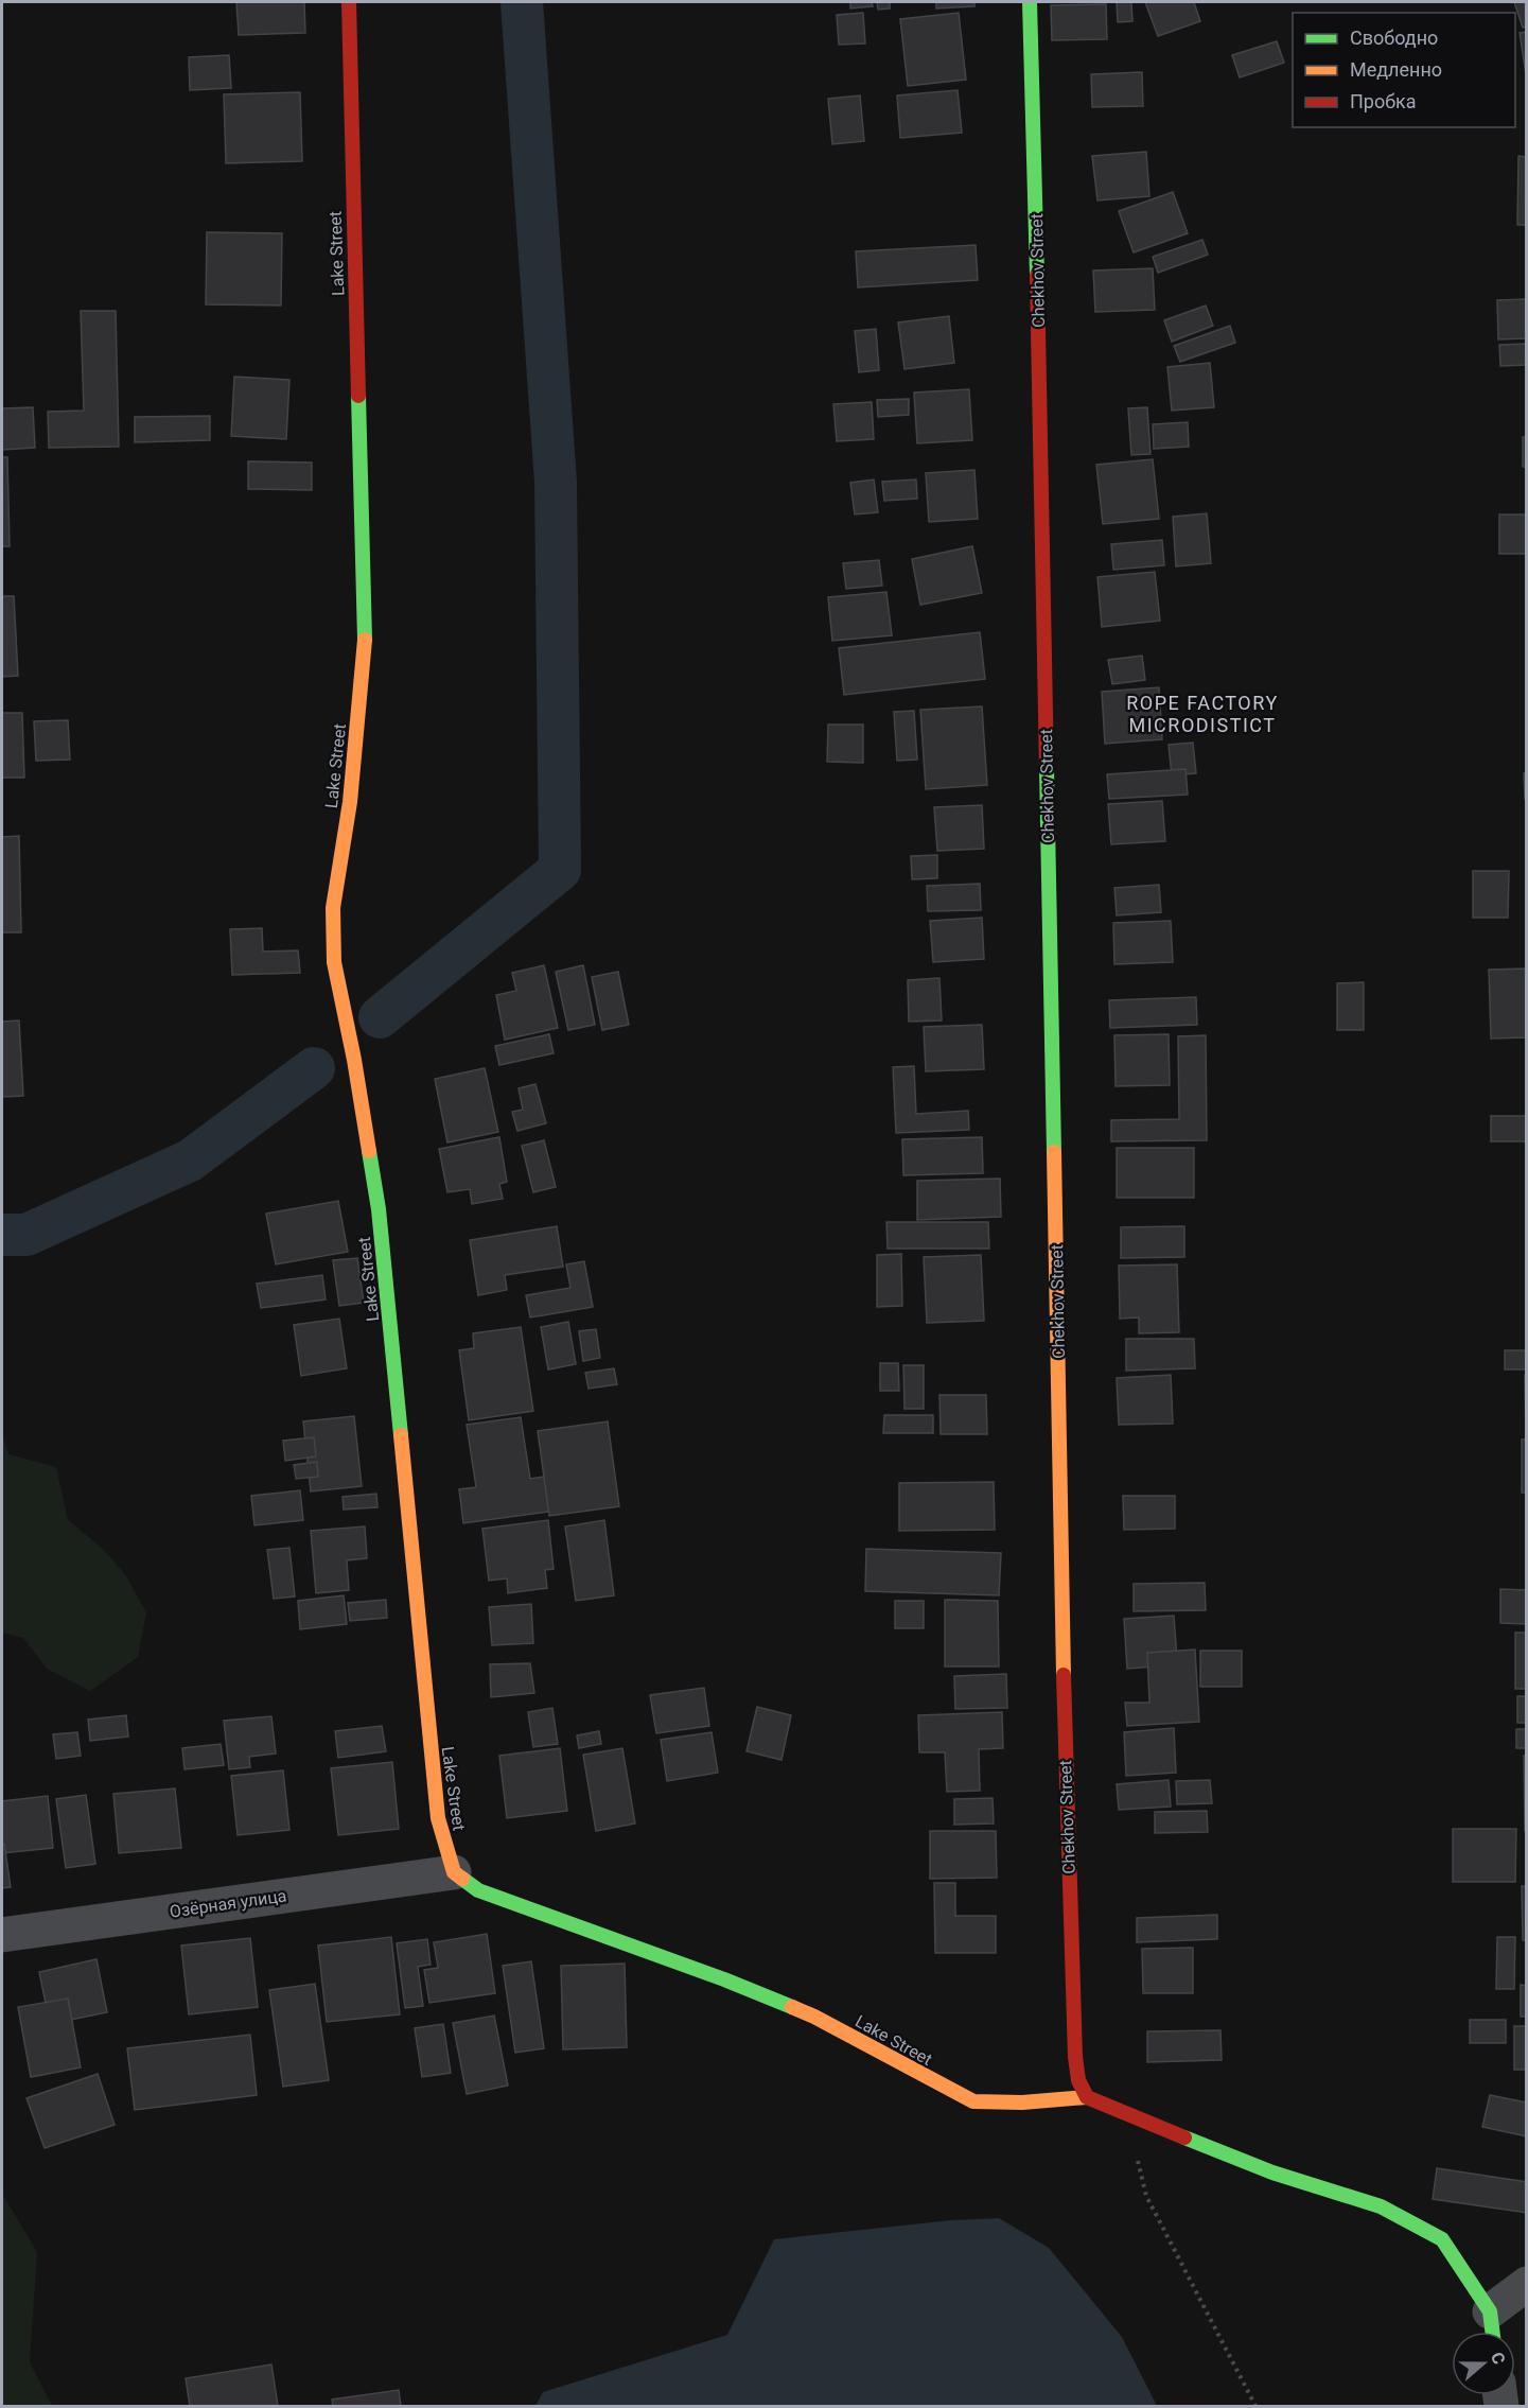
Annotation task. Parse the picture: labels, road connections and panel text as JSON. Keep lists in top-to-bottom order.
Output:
{
  "streets": {
    "street": ["Lake Street", "Chekhov Street", "Озёрная улица"]
  },
  "crossings": [
    ["Lake Street", "Chekhov Street"],
    ["Lake Street", "Озёрная улица"]
  ],
  "districts": ["ROPE FACTORY MICRODISTICT"],
  "legend": ["Свободно", "Медленно", "Пробка"],
  "north": "right"
}
